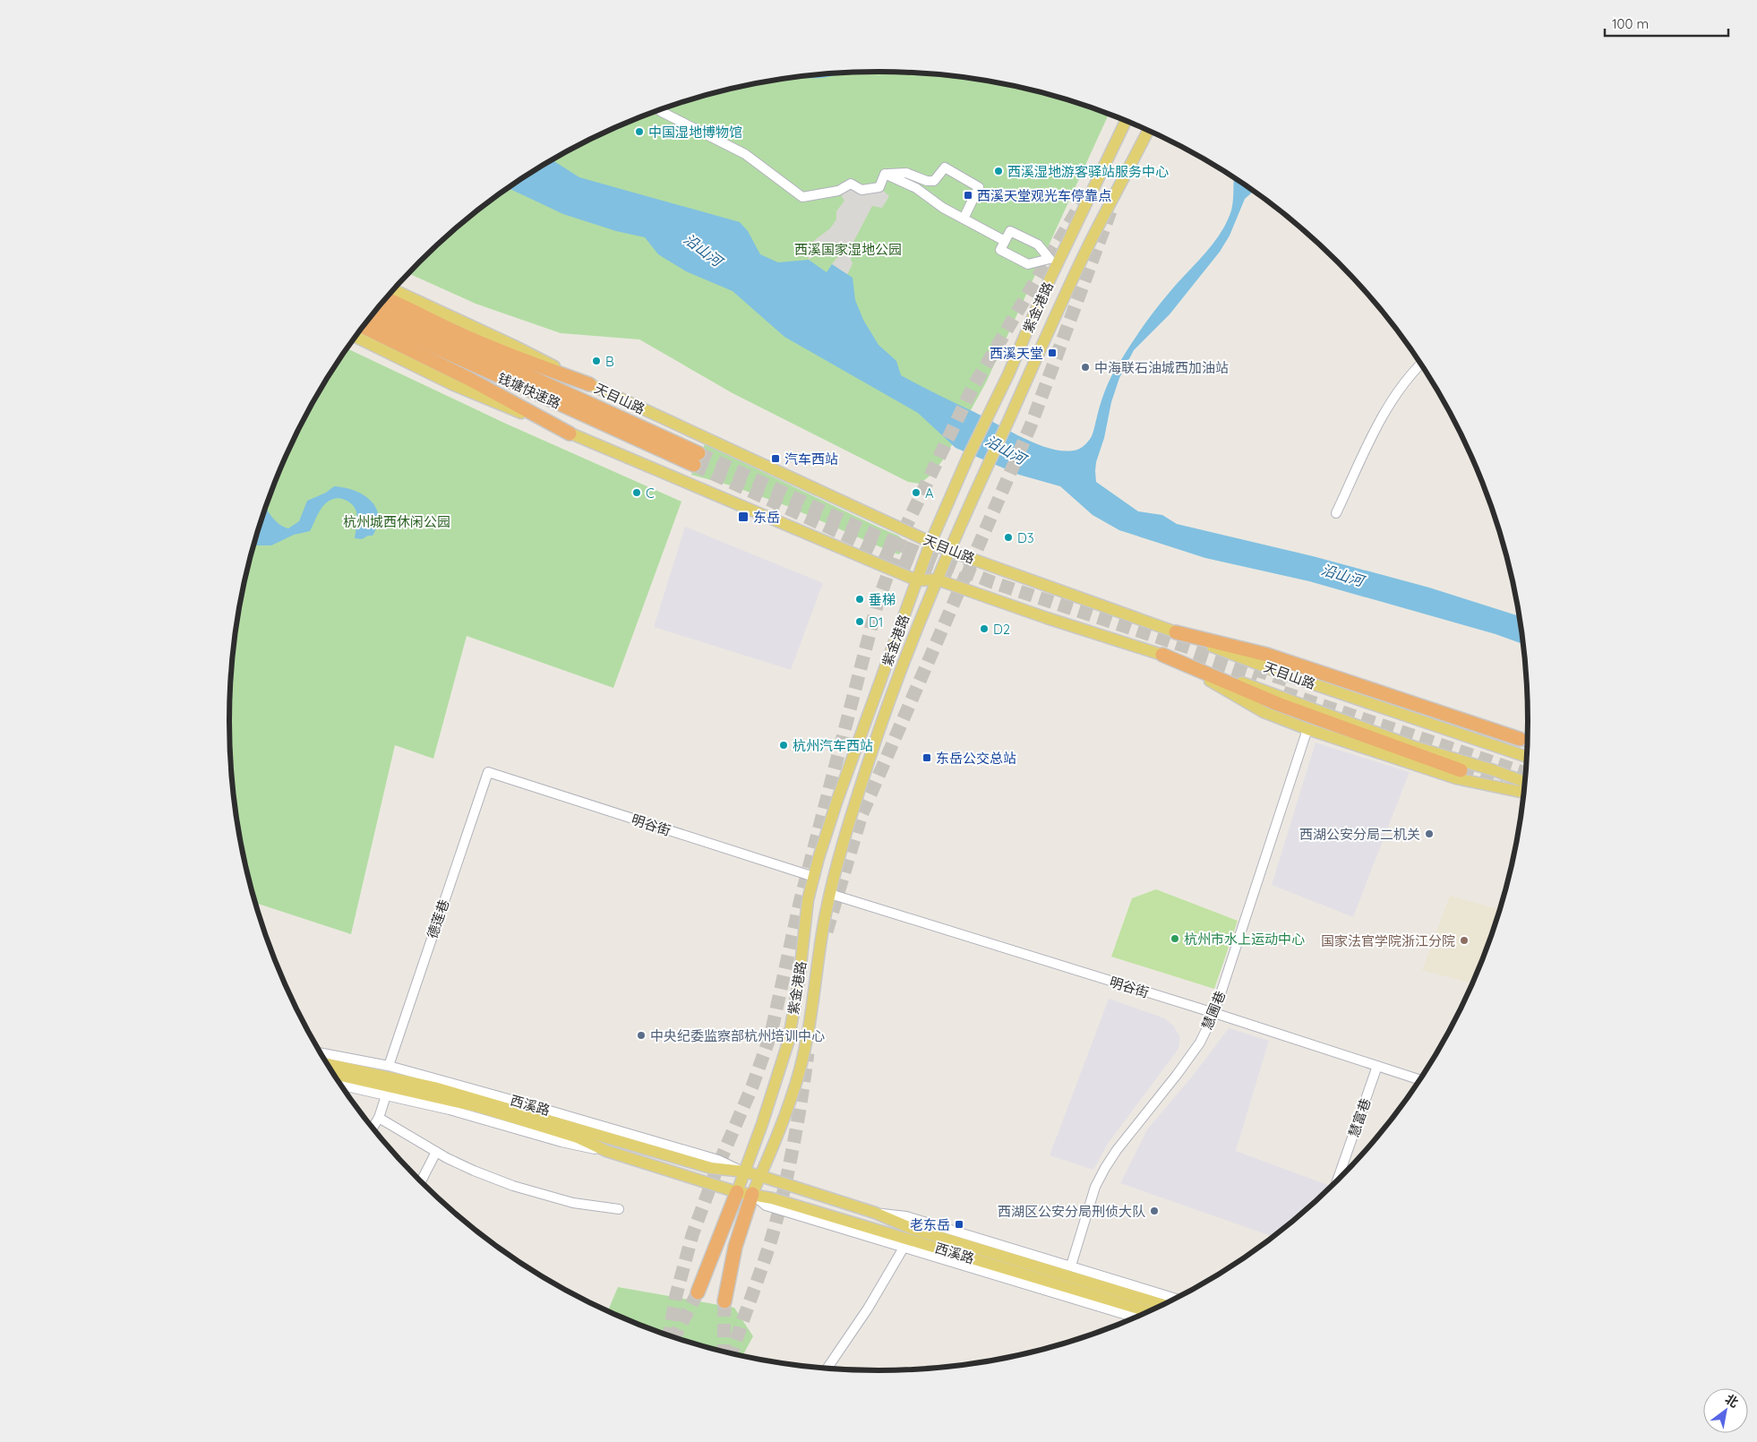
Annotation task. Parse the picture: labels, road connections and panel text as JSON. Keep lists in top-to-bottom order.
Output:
{
  "streets": {
    "highway": ["钱塘快速路"],
    "main road": ["紫金港路", "天目山路", "西溪路"],
    "street": [
      "明谷街",
      "德莲巷",
      "慧圃巷",
      "慧富巷"
    ]
  },
  "crossings": [
    ["紫金港路", "天目山路"],
    ["紫金港路", "明谷街"],
    ["紫金港路", "西溪路"],
    ["天目山路", "慧圃巷"],
    ["明谷街", "德莲巷"],
    ["明谷街", "慧圃巷"],
    ["明谷街", "慧富巷"],
    ["德莲巷", "西溪路"],
    ["慧圃巷", "西溪路"]
  ],
  "water": ["沿山河"],
  "parks": ["西溪国家湿地公园", "杭州城西休闲公园"],
  "places": {
    "other": [
      "中国湿地博物馆",
      "西溪湿地游客驿站服务中心",
      "B",
      "中海联石油城西加油站",
      "C",
      "A",
      "D3",
      "垂梯",
      "D1",
      "D2",
      "杭州汽车西站",
      "西湖公安分局二机关",
      "杭州市水上运动中心",
      "国家法官学院浙江分院",
      "中央纪委监察部杭州培训中心",
      "西湖区公安分局刑侦大队"
    ],
    "transit": [
      "西溪天堂观光车停靠点",
      "西溪天堂",
      "汽车西站",
      "东岳",
      "东岳公交总站",
      "老东岳"
    ]
  },
  "scale_bar": "100 m",
  "north": "top right"
}
